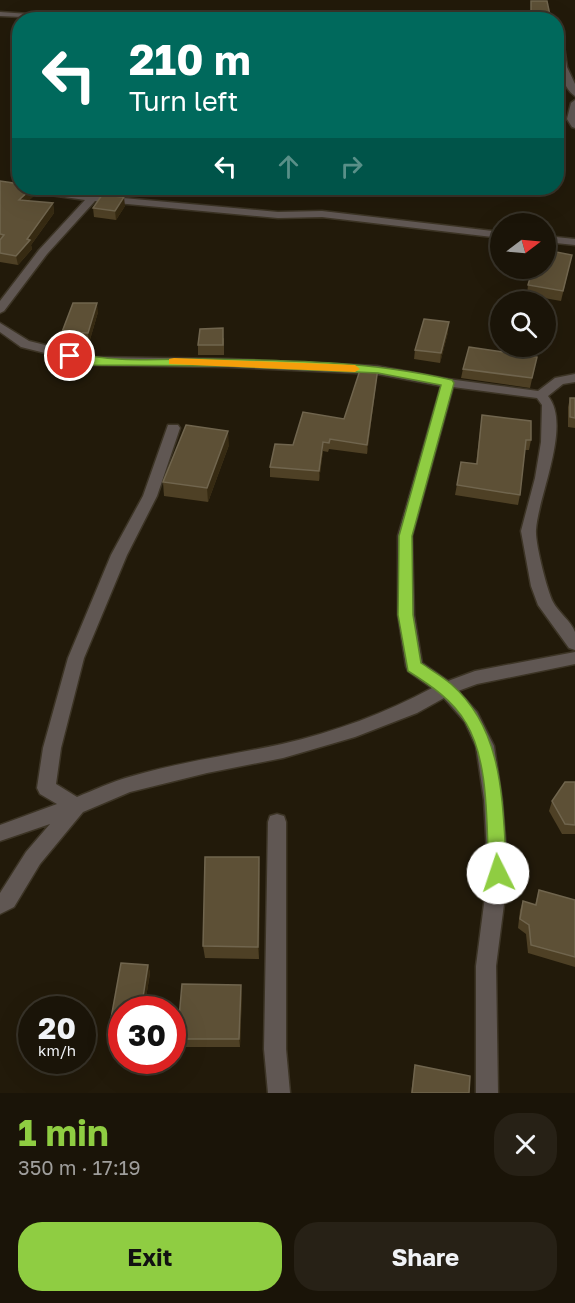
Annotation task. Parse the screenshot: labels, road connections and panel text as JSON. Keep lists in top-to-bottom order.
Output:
{
  "north": "right",
  "page": {
    "turn": ["210 m", "Turn left"],
    "speed": "20 km/h",
    "limit": "30",
    "heading": ["1 min", "350 m · 17:19"],
    "buttons": ["Exit", "Share"]
  }
}
